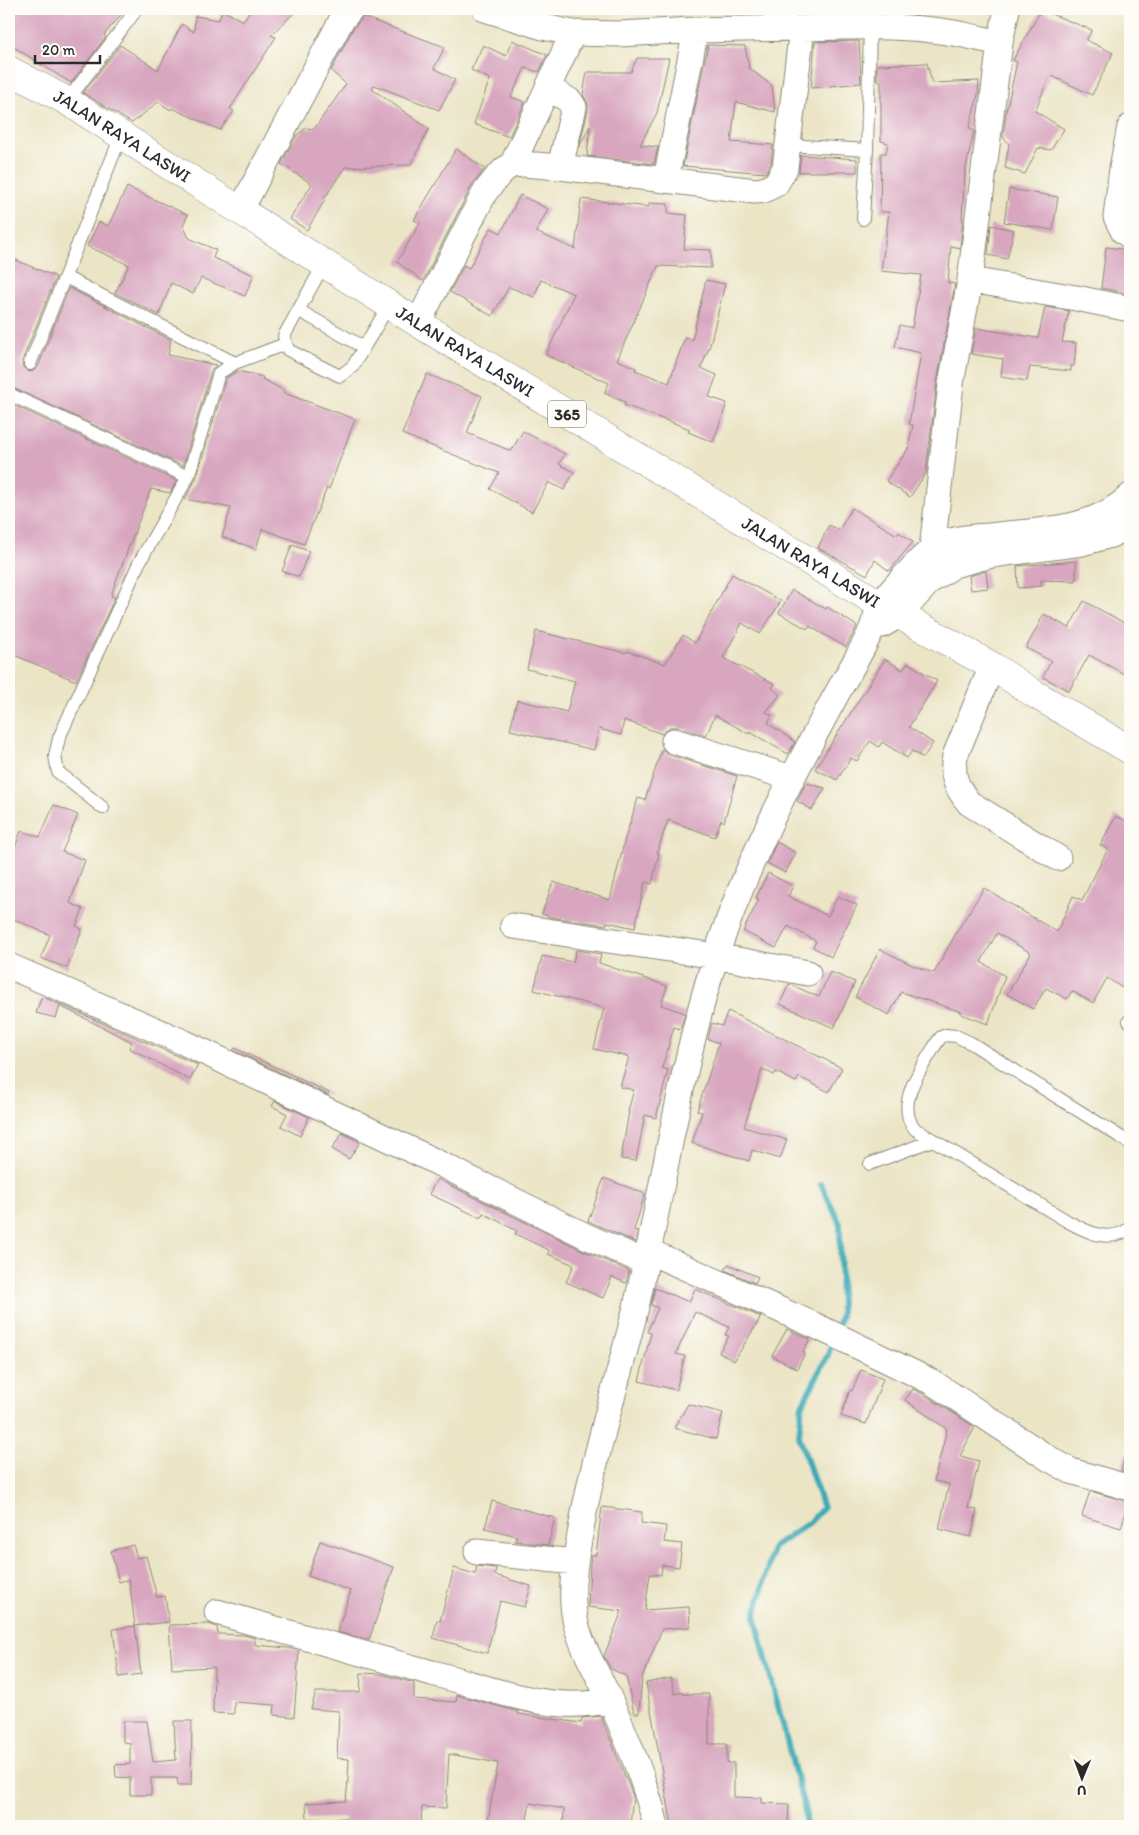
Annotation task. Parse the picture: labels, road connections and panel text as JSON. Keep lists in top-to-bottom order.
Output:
{
  "streets": {
    "main road": ["JALAN RAYA LASWI", "365"]
  },
  "scale_bar": "20 m",
  "north": "bottom"
}
